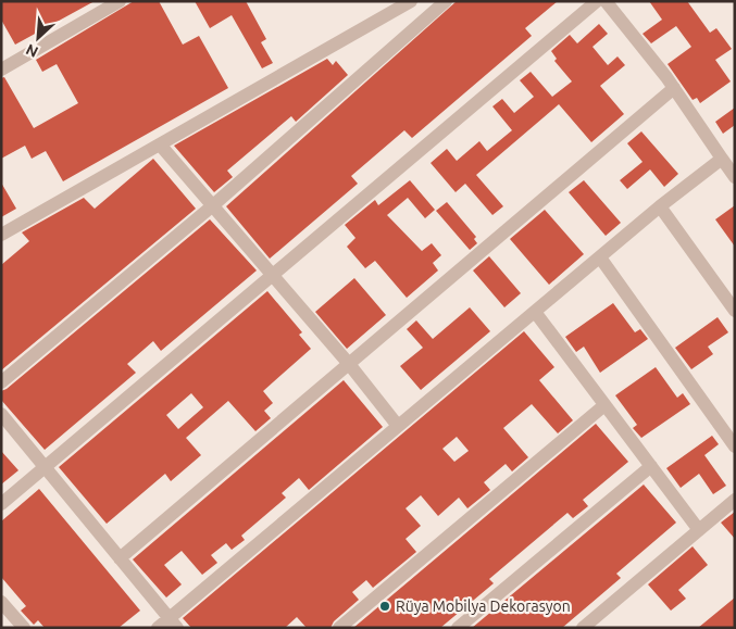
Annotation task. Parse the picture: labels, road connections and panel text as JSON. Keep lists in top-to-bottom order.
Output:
{
  "places": ["Rüya Mobilya Dekorasyon"],
  "north": "bottom left"
}
